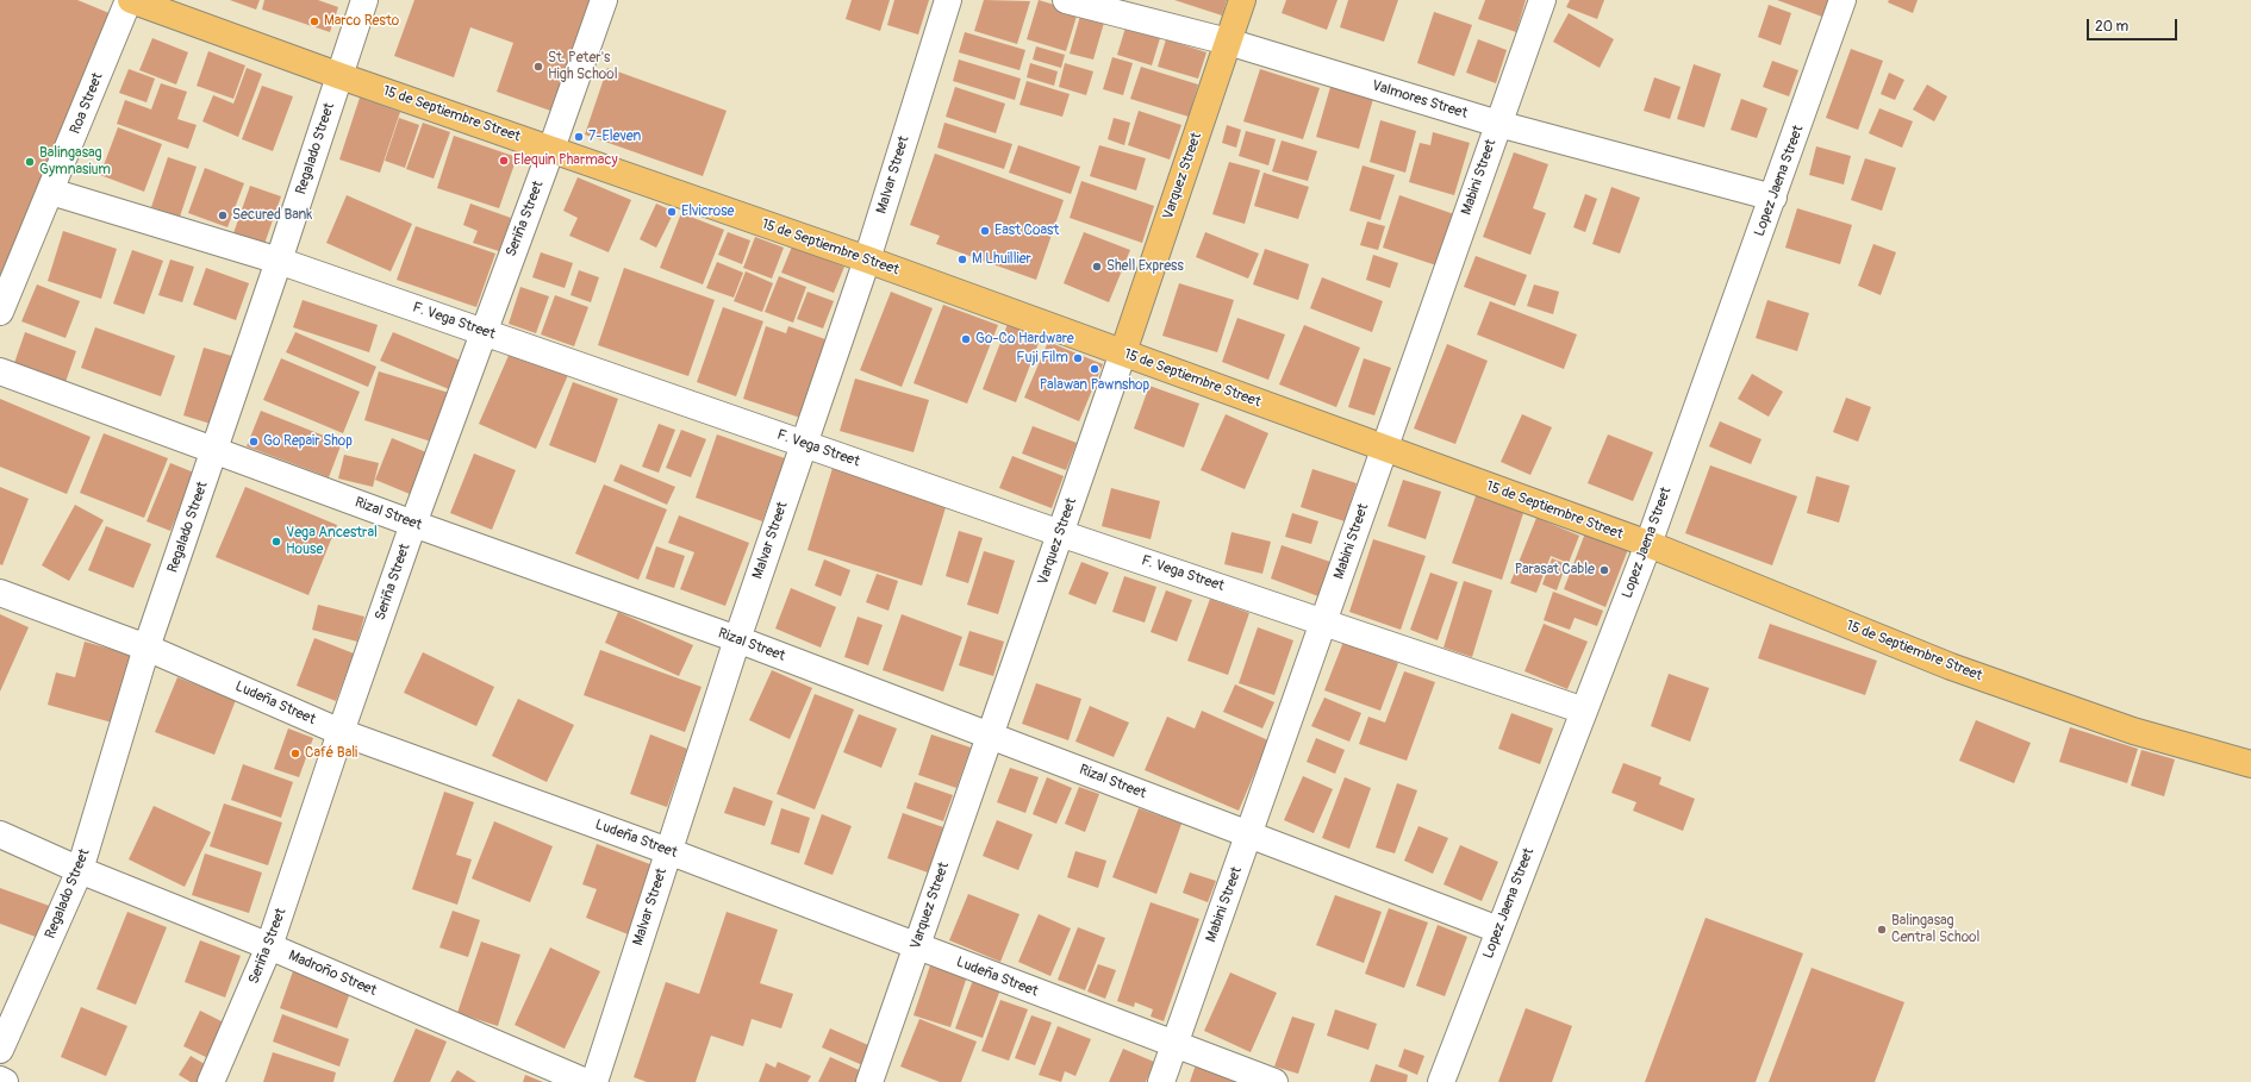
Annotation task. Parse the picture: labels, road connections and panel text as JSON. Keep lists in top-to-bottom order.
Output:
{
  "streets": {
    "main road": ["15 de Septiembre Street", "Varquez Street"],
    "street": [
      "Valmores Street",
      "Roa Street",
      "Regalado Street",
      "Malvar Street",
      "Mabini Street",
      "Lopez Jaena Street",
      "Seriña Street",
      "F. Vega Street",
      "Rizal Street",
      "Ludeña Street",
      "Madroño Street"
    ]
  },
  "crossings": [
    ["Valmores Street", "Varquez Street"],
    ["Valmores Street", "Mabini Street"],
    ["Valmores Street", "Lopez Jaena Street"],
    ["Roa Street", "15 de Septiembre Street"],
    ["Roa Street", "F. Vega Street"],
    ["15 de Septiembre Street", "Regalado Street"],
    ["15 de Septiembre Street", "Malvar Street"],
    ["15 de Septiembre Street", "Varquez Street"],
    ["15 de Septiembre Street", "Mabini Street"],
    ["15 de Septiembre Street", "Lopez Jaena Street"],
    ["15 de Septiembre Street", "Seriña Street"],
    ["Regalado Street", "F. Vega Street"],
    ["Regalado Street", "Rizal Street"],
    ["Regalado Street", "Ludeña Street"],
    ["Regalado Street", "Madroño Street"],
    ["Malvar Street", "F. Vega Street"],
    ["Malvar Street", "Rizal Street"],
    ["Malvar Street", "Ludeña Street"],
    ["Varquez Street", "F. Vega Street"],
    ["Varquez Street", "Rizal Street"],
    ["Varquez Street", "Ludeña Street"],
    ["Mabini Street", "F. Vega Street"],
    ["Mabini Street", "Rizal Street"],
    ["Mabini Street", "Ludeña Street"],
    ["Lopez Jaena Street", "F. Vega Street"],
    ["Lopez Jaena Street", "Rizal Street"],
    ["Seriña Street", "F. Vega Street"],
    ["Seriña Street", "Rizal Street"],
    ["Seriña Street", "Ludeña Street"],
    ["Seriña Street", "Madroño Street"]
  ],
  "places": [
    "Marco Resto",
    "St. Peter's High School",
    "7-Eleven",
    "Elequin Pharmacy",
    "Balingasag Gymnasium",
    "Elvicrose",
    "Secured Bank",
    "East Coast",
    "M Lhuillier",
    "Shell Express",
    "Go-Co Hardware",
    "Fuji Film",
    "Palawan Pawnshop",
    "Go Repair Shop",
    "Vega Ancestral House",
    "Parasat Cable",
    "Café Bali",
    "Balingasag Central School"
  ],
  "scale_bar": "20 m"
}
